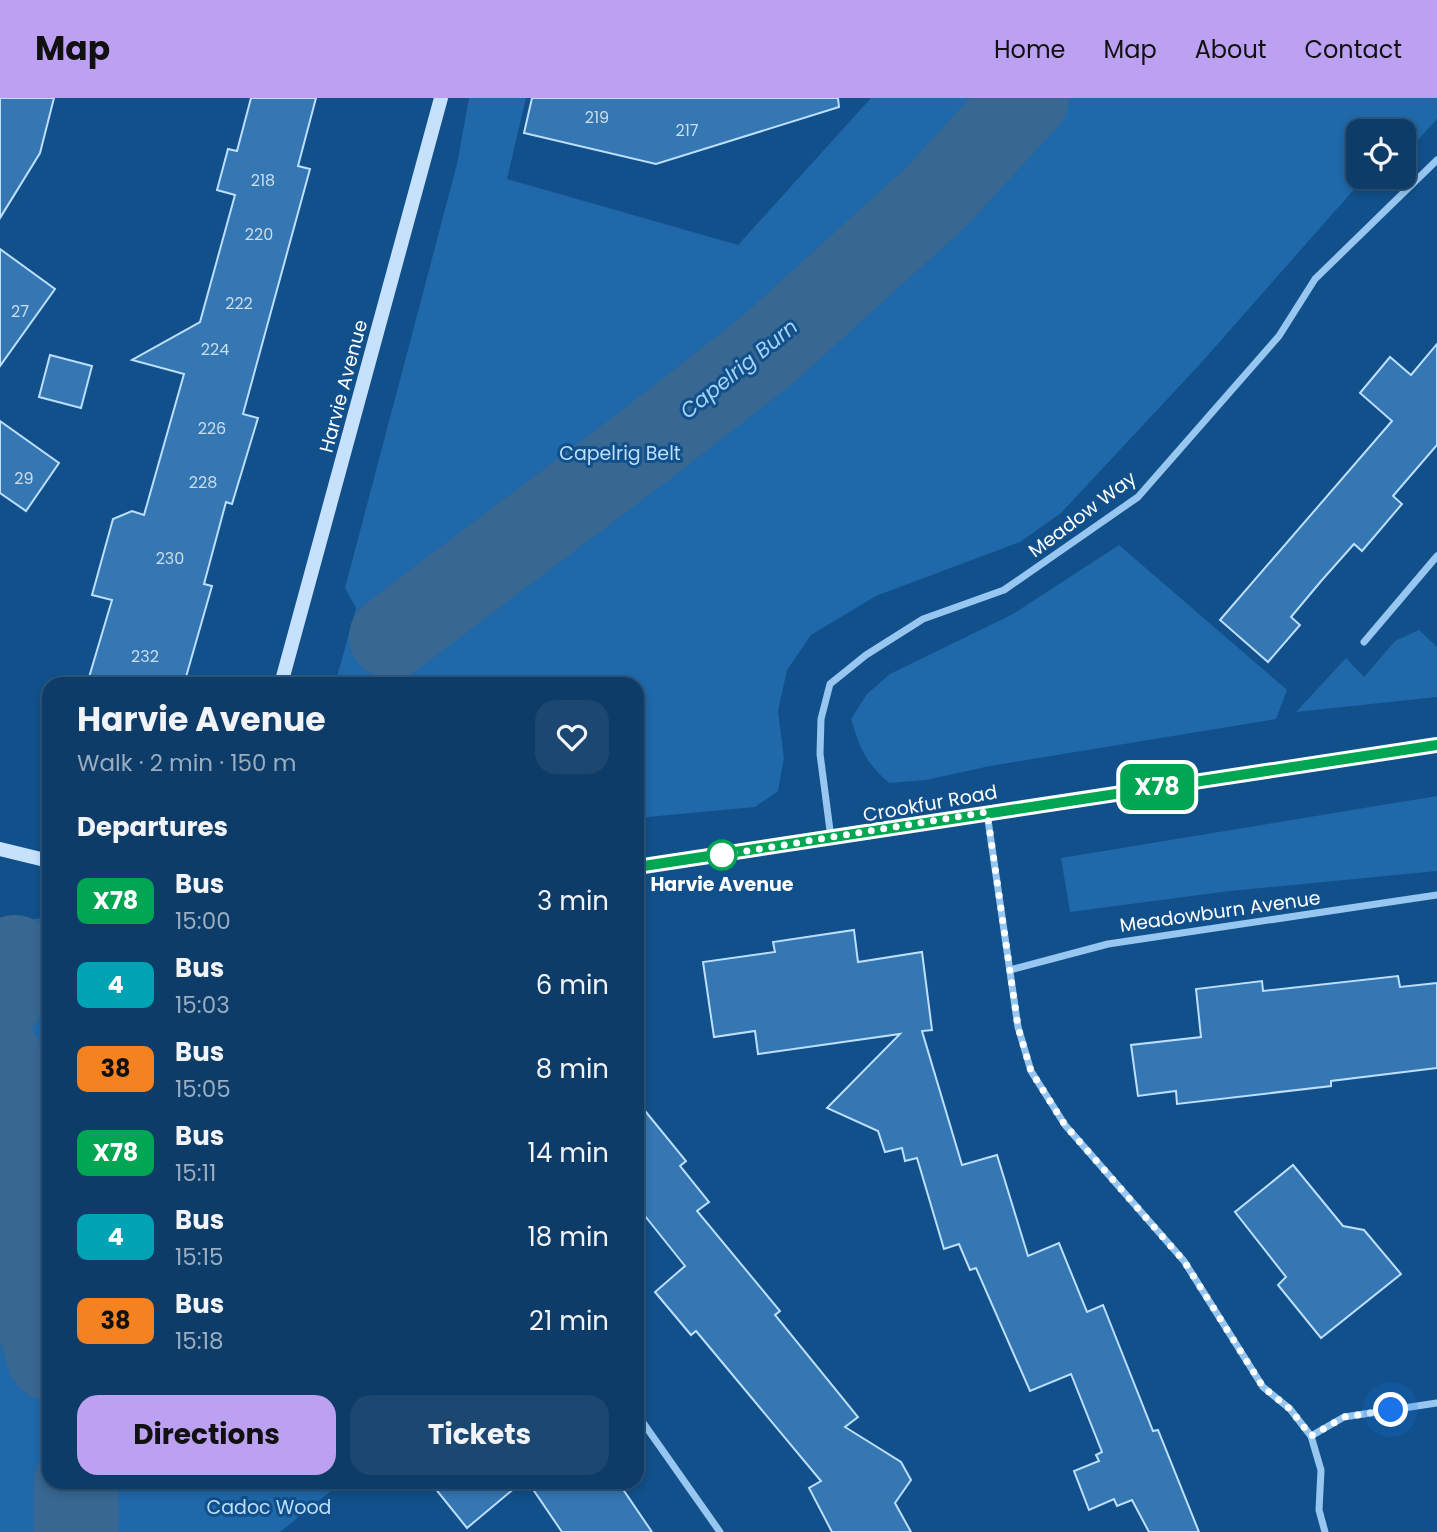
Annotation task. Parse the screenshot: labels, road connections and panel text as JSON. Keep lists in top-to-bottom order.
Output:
{
  "streets": {
    "street": [
      "Harvie Avenue",
      "Meadow Way",
      "Crookfur Road",
      "Meadowburn Avenue"
    ]
  },
  "crossings": [
    ["Meadow Way", "Crookfur Road"]
  ],
  "water": ["Capelrig Burn"],
  "parks": ["Capelrig Belt", "Cadoc Wood"],
  "places": ["Harvie Avenue"],
  "lines": ["bus line X78"],
  "house_numbers": [
    "219",
    "217",
    "218",
    "220",
    "222",
    "27",
    "224",
    "226",
    "29",
    "228",
    "230",
    "232"
  ],
  "page": {
    "header": "Map",
    "nav": [
      "Home",
      "Map",
      "About",
      "Contact"
    ],
    "on_map": "X78",
    "heading": [
      ["Harvie Avenue", "Walk · 2 min · 150 m"],
      "Departures"
    ],
    "list": [
      {
        "mark": "X78",
        "name": "Bus",
        "note": "15:00",
        "value": "3 min"
      },
      {
        "mark": "4",
        "name": "Bus",
        "note": "15:03",
        "value": "6 min"
      },
      {
        "mark": "38",
        "name": "Bus",
        "note": "15:05",
        "value": "8 min"
      },
      {
        "mark": "X78",
        "name": "Bus",
        "note": "15:11",
        "value": "14 min"
      },
      {
        "mark": "4",
        "name": "Bus",
        "note": "15:15",
        "value": "18 min"
      },
      {
        "mark": "38",
        "name": "Bus",
        "note": "15:18",
        "value": "21 min"
      }
    ],
    "buttons": ["Directions", "Tickets"]
  }
}
